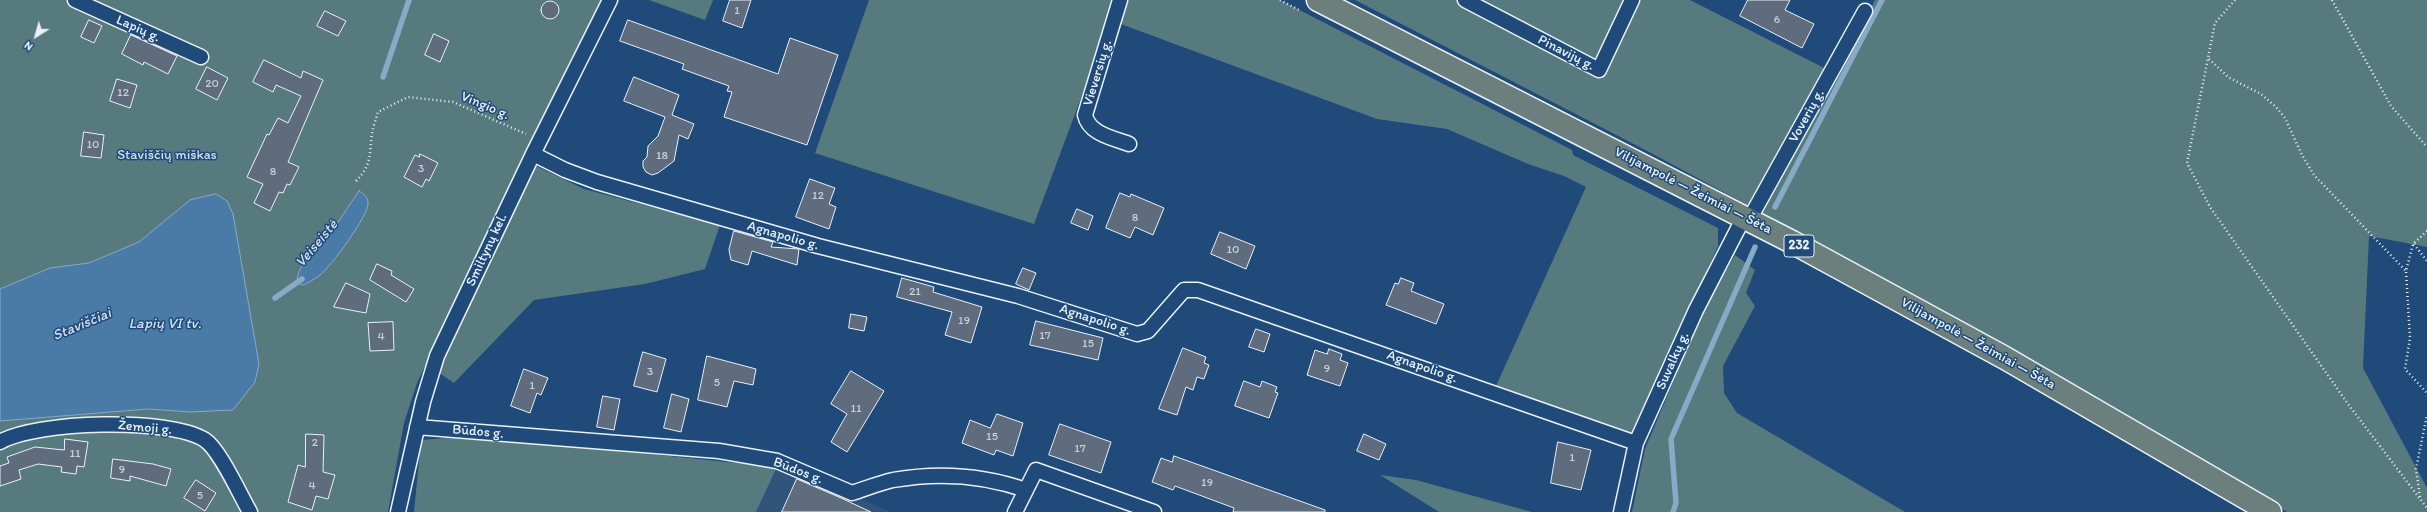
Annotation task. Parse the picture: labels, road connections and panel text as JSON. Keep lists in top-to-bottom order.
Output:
{
  "streets": {
    "main road": ["Vilijampolė — Žeimiai — Šėta", "232"],
    "street": [
      "Lapių g.",
      "Pinavijų g.",
      "Vieversių g.",
      "Voverių g.",
      "Agnapolio g.",
      "Smiltynų kel.",
      "Suvalkų g.",
      "Žemoji g.",
      "Būdos g."
    ],
    "path": ["Vingio g."]
  },
  "crossings": [
    ["Vingio g.", "Smiltynų kel."],
    ["Voverių g.", "Vilijampolė — Žeimiai — Šėta"],
    ["Voverių g.", "Suvalkų g."],
    ["Vilijampolė — Žeimiai — Šėta", "Suvalkų g."],
    ["Agnapolio g.", "Smiltynų kel."],
    ["Agnapolio g.", "Suvalkų g."],
    ["Smiltynų kel.", "Būdos g."]
  ],
  "water": ["Veiseistė", "Lapių VI tv.", "Staviščiai"],
  "parks": ["Staviščių miškas"],
  "house_numbers": [
    "1",
    "6",
    "20",
    "12",
    "10",
    "18",
    "3",
    "8",
    "12",
    "8",
    "10",
    "21",
    "19",
    "17",
    "4",
    "15",
    "9",
    "3",
    "5",
    "1",
    "11",
    "15",
    "2",
    "17",
    "11",
    "1",
    "9",
    "19",
    "4",
    "5"
  ],
  "north": "bottom left"
}
